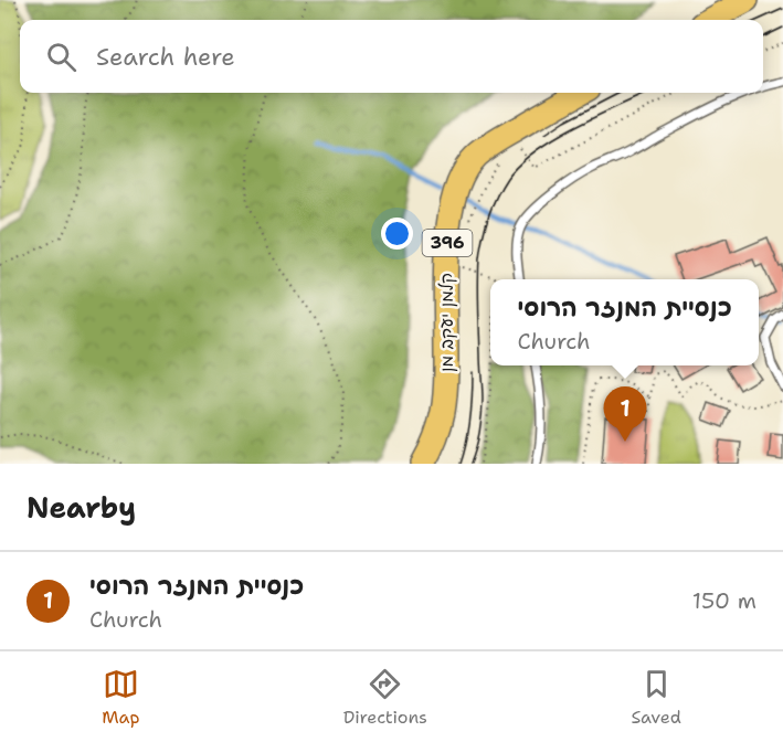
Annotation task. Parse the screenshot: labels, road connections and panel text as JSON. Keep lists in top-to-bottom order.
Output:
{
  "streets": {
    "main road": ["396", "קלמן יעקב מן"]
  },
  "page": {
    "search": "Search here",
    "popup": ["כנסיית המנזר הרוסי", "Church"],
    "pins": "1",
    "heading": "Nearby",
    "list": [
      {
        "mark": "1",
        "name": "כנסיית המנזר הרוסי",
        "note": "Church",
        "value": "150 m"
      }
    ],
    "nav": ["Map", "Directions", "Saved"]
  }
}
